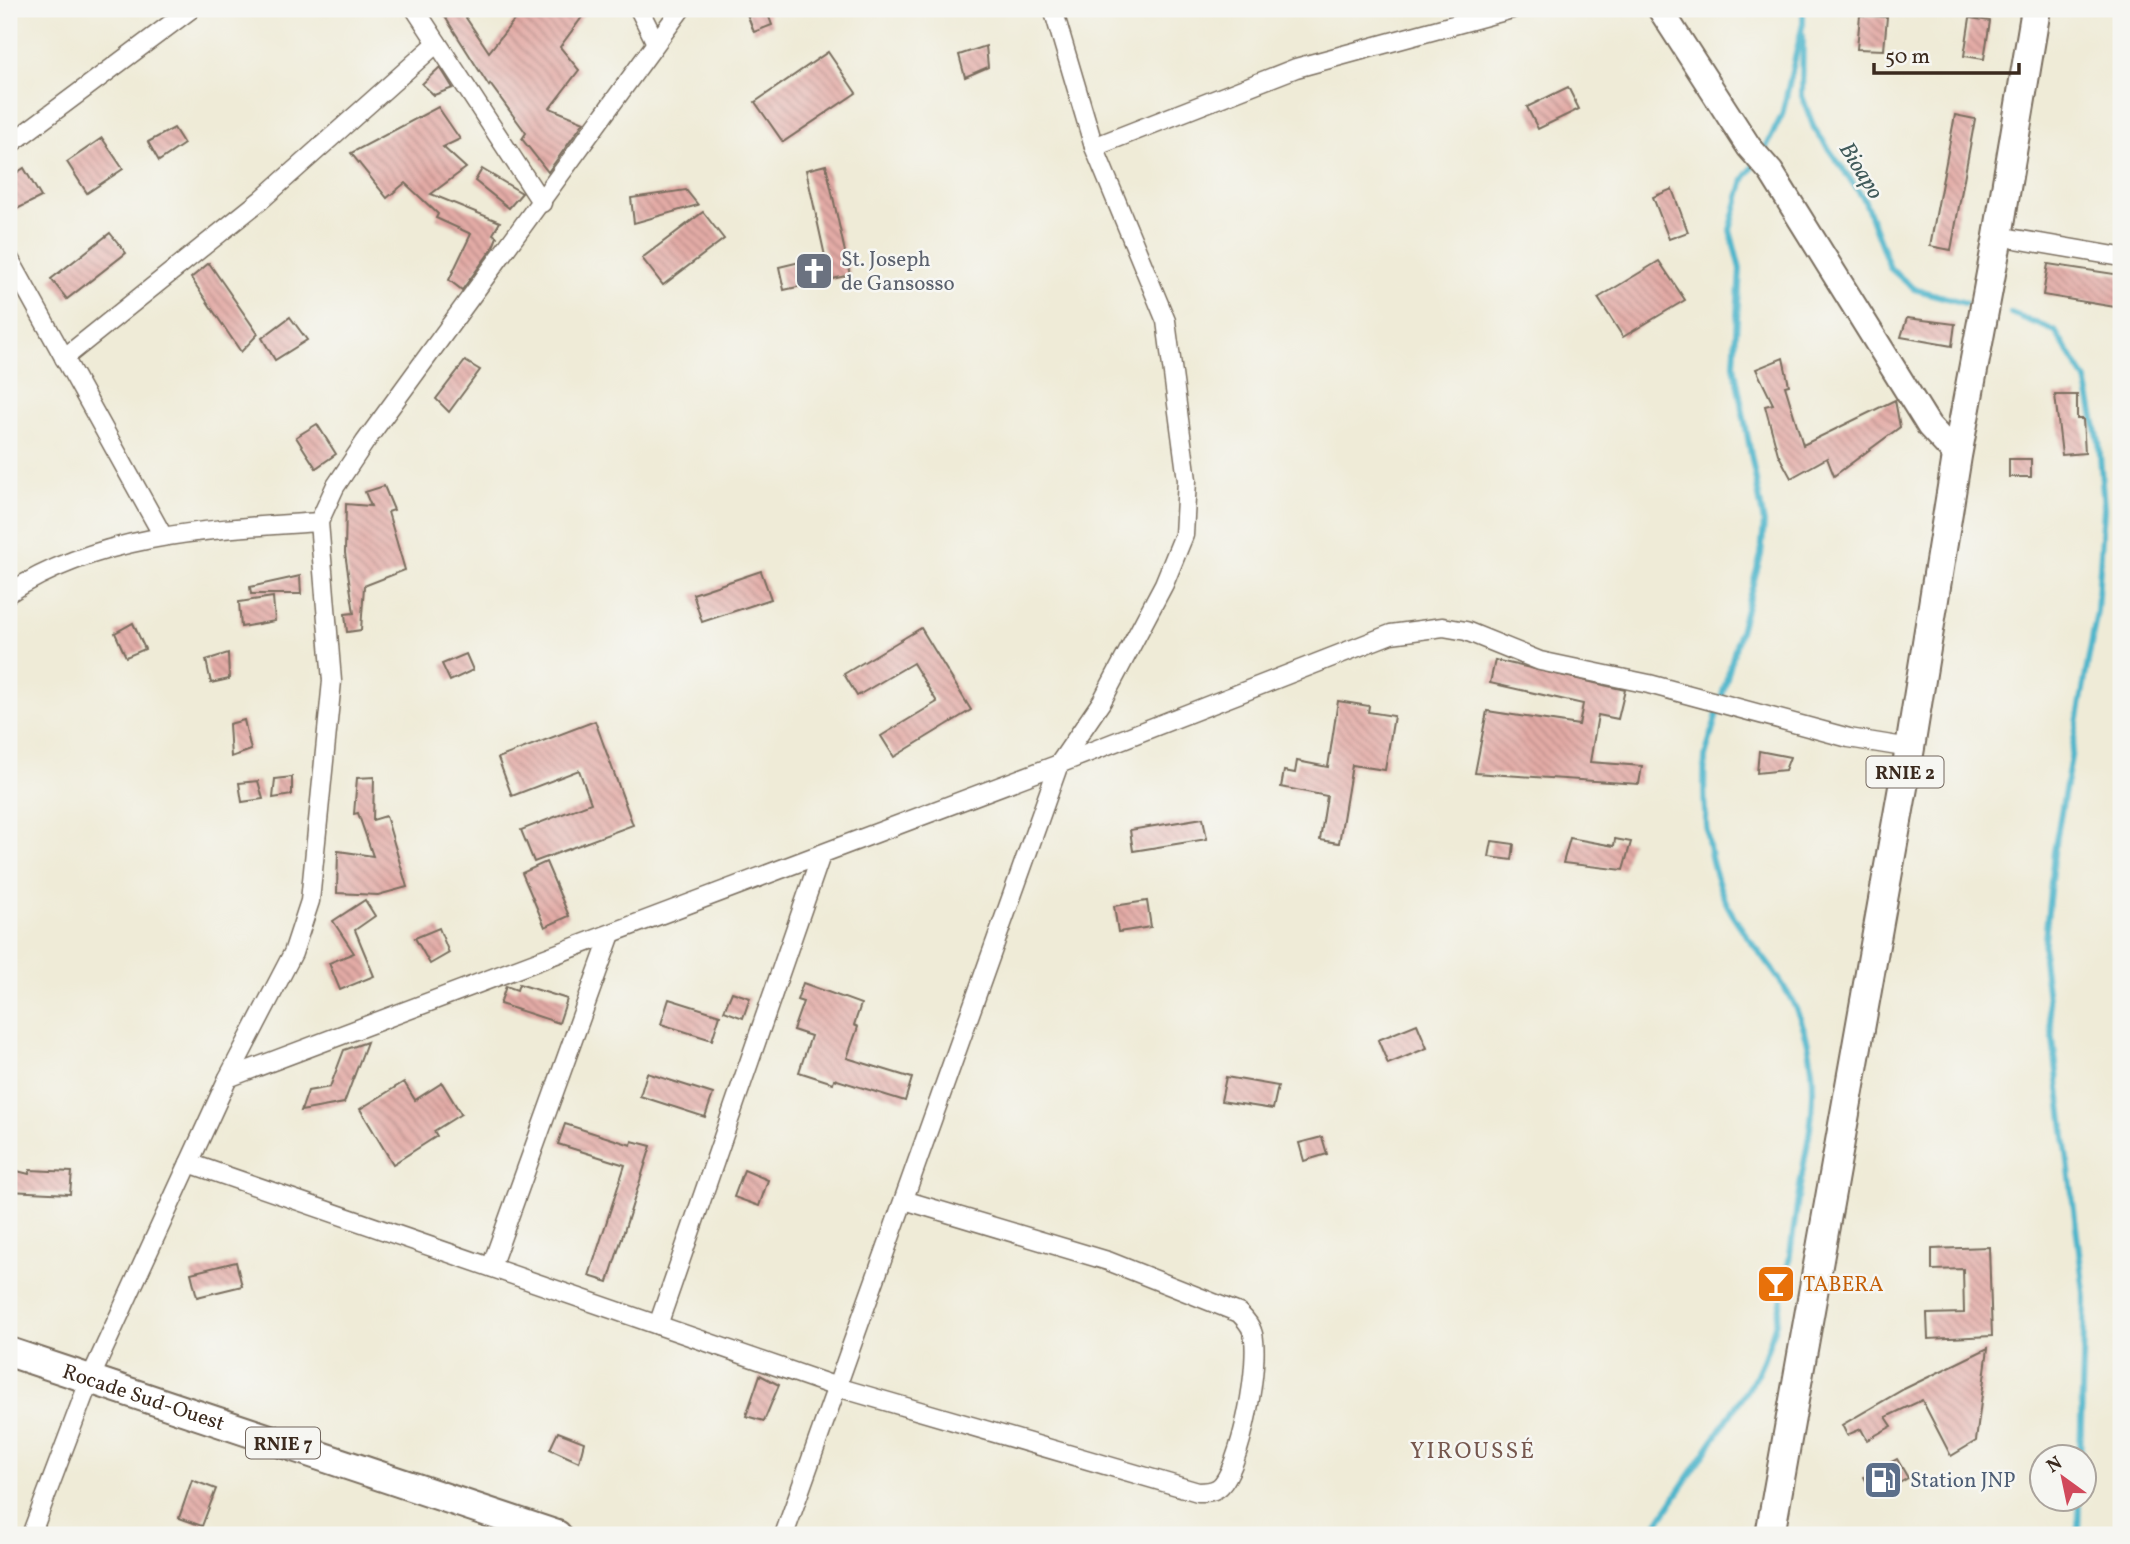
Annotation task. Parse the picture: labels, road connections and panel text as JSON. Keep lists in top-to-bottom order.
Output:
{
  "streets": {
    "main road": ["RNIE 2", "Rocade Sud-Ouest", "RNIE 7"]
  },
  "districts": ["YIROUSSÉ"],
  "water": ["Bioapo"],
  "places": {
    "church": ["St. Joseph de Gansosso"],
    "bar": ["TABERA"],
    "fuel station": ["Station JNP"]
  },
  "scale_bar": "50 m",
  "north": "top left"
}
